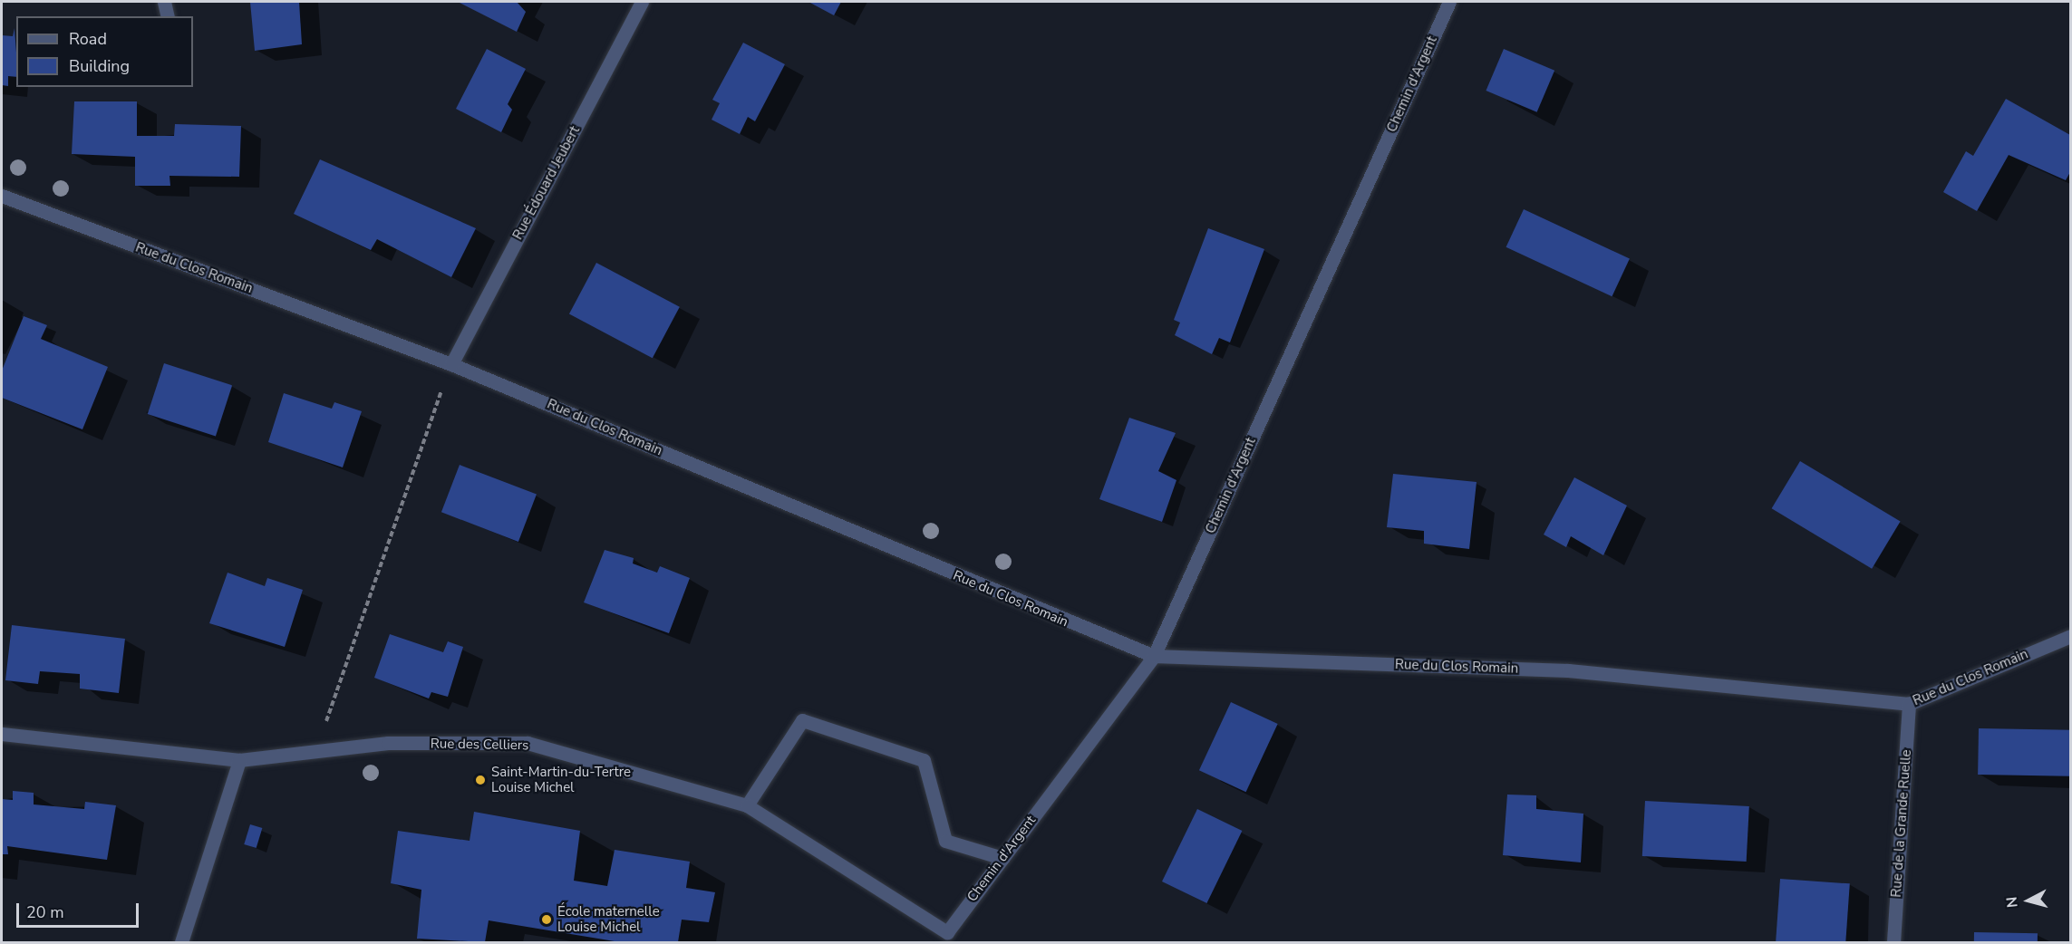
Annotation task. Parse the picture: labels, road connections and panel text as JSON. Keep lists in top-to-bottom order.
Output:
{
  "streets": {
    "street": [
      "Chemin d'Argent",
      "Rue Édouard Jeubert",
      "Rue du Clos Romain",
      "Rue des Celliers",
      "Rue de la Grande Ruelle"
    ]
  },
  "crossings": [
    ["Chemin d'Argent", "Rue du Clos Romain"],
    ["Chemin d'Argent", "Rue des Celliers"],
    ["Rue Édouard Jeubert", "Rue du Clos Romain"],
    ["Rue du Clos Romain", "Rue de la Grande Ruelle"]
  ],
  "places": ["Saint-Martin-du-Tertre Louise Michel", "École maternelle Louise Michel"],
  "legend": ["Road", "Building"],
  "scale_bar": "20 m",
  "north": "left"
}
